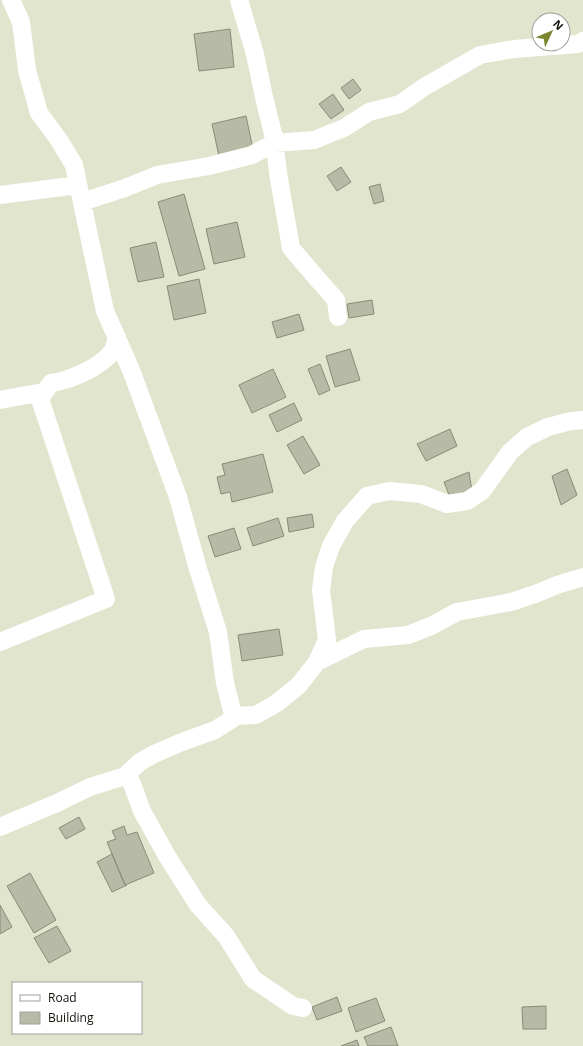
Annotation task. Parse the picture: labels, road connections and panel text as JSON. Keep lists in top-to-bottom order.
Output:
{
  "legend": ["Road", "Building"],
  "north": "top right"
}
